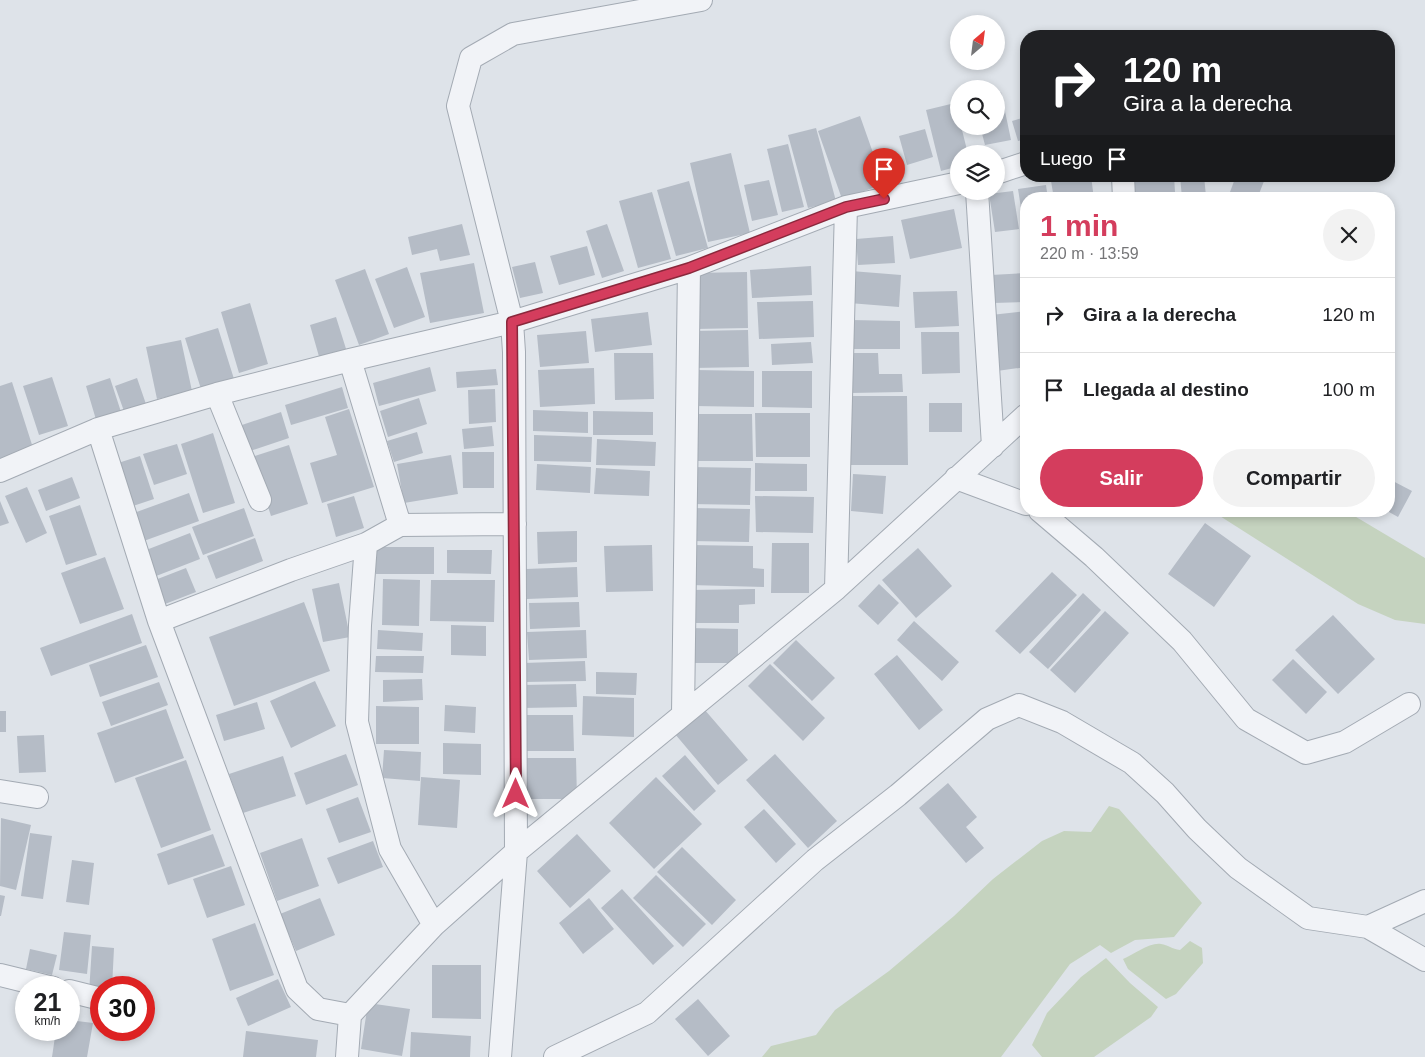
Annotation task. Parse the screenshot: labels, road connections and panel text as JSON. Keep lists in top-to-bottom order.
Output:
{
  "north": "top right",
  "page": {
    "turn": ["120 m", "Gira a la derecha"],
    "then": "Luego",
    "heading": ["1 min", "220 m · 13:59"],
    "list": [
      {
        "name": "Gira a la derecha",
        "value": "120 m"
      },
      {
        "name": "Llegada al destino",
        "value": "100 m"
      }
    ],
    "buttons": ["Salir", "Compartir"],
    "speed": "21 km/h",
    "limit": "30"
  }
}
